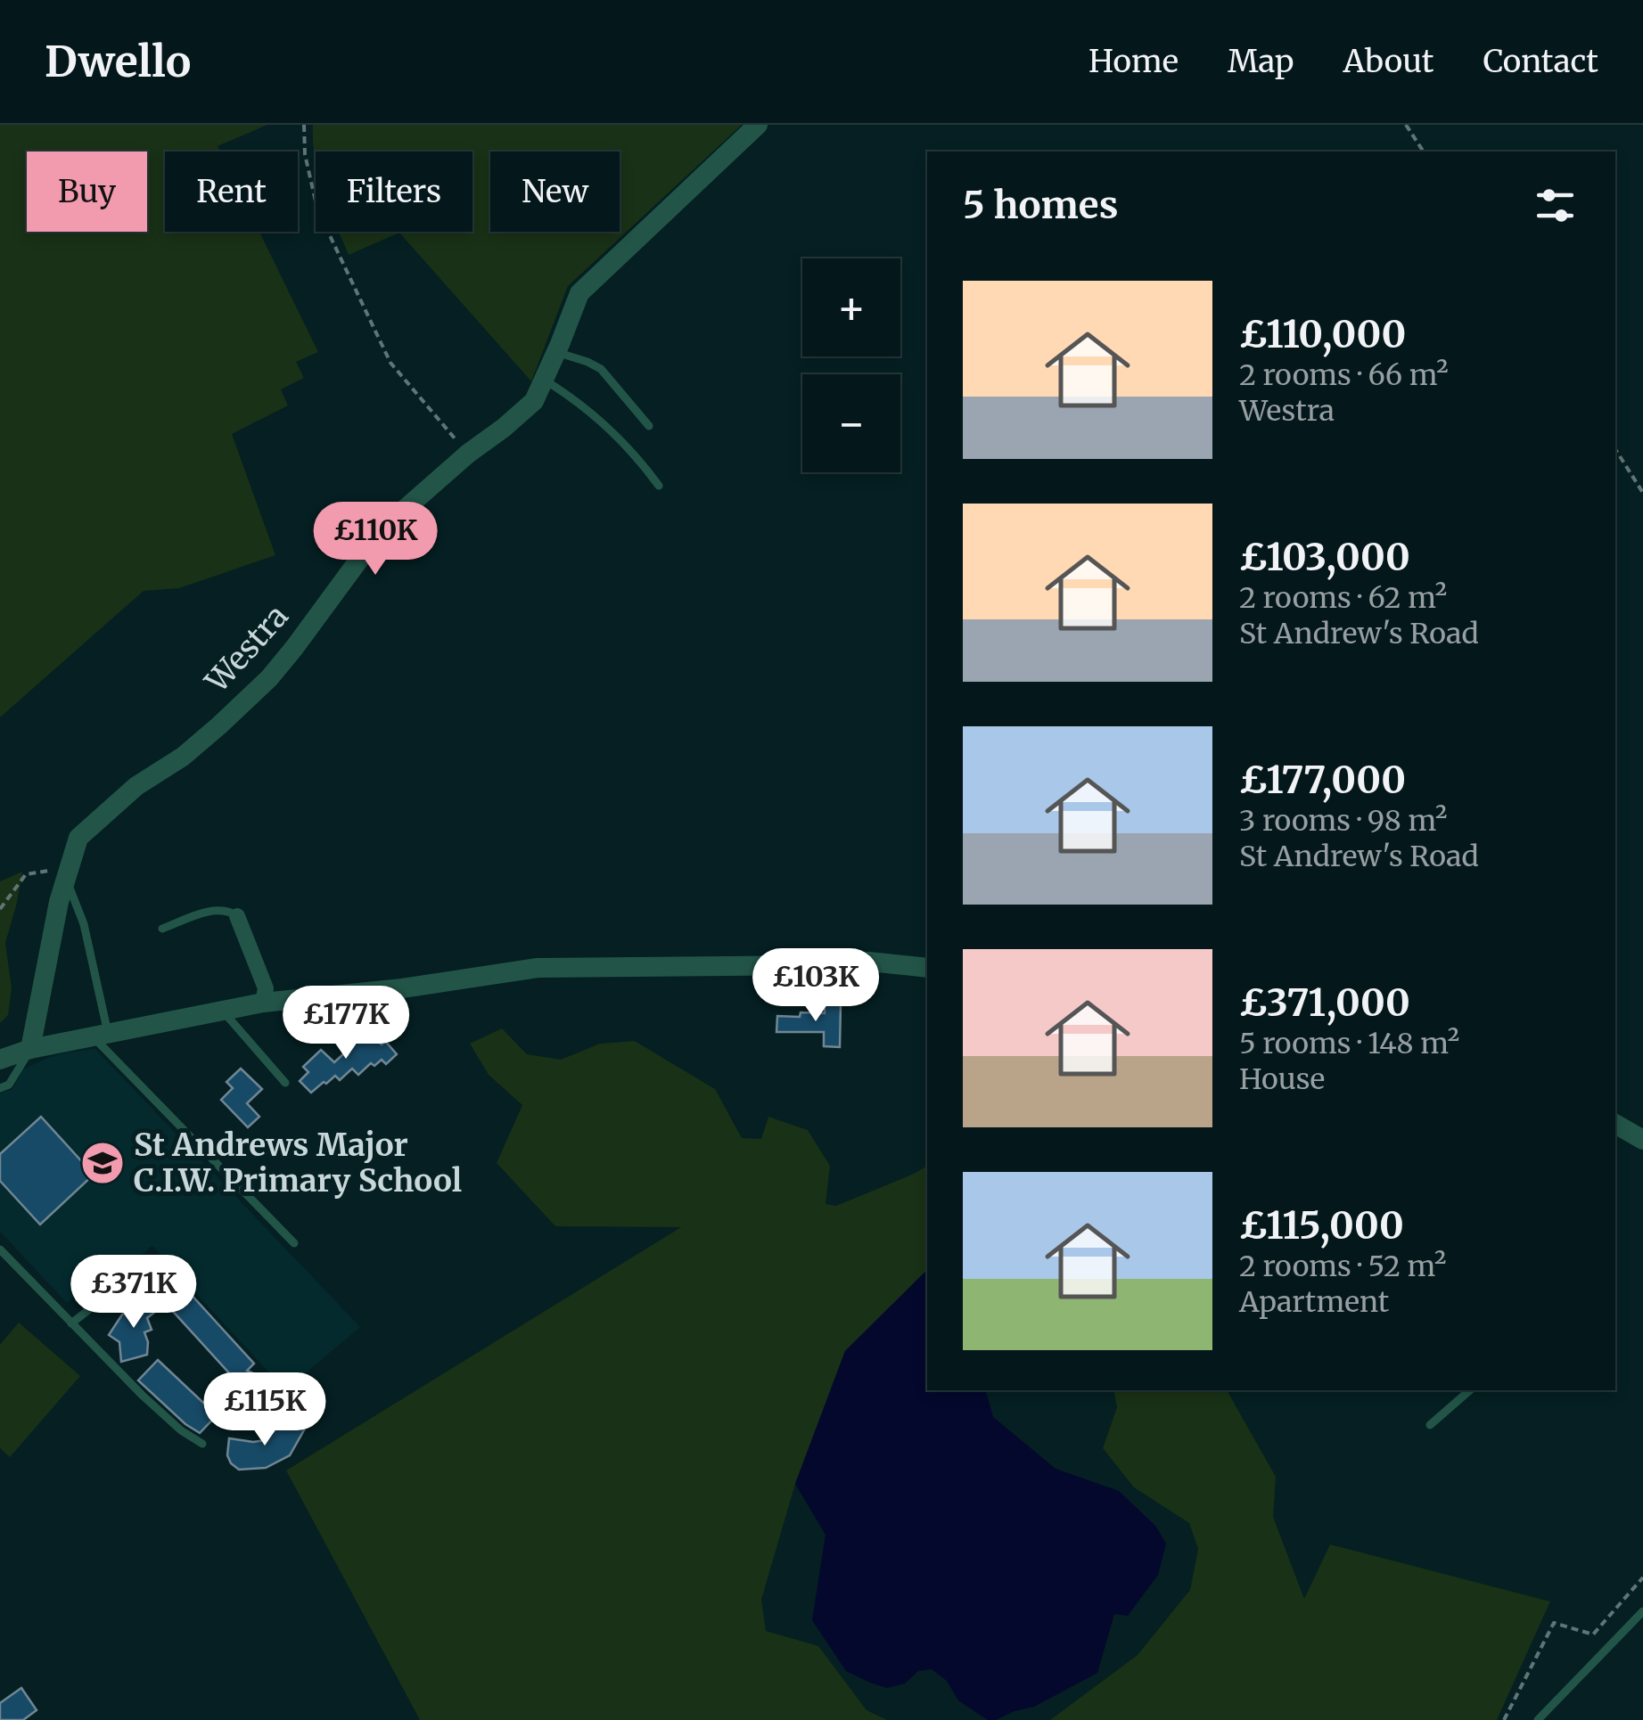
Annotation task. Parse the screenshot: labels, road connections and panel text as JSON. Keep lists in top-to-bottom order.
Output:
{
  "streets": {
    "street": ["Westra"]
  },
  "places": {
    "school or university": ["St Andrews Major C.I.W. Primary School"]
  },
  "page": {
    "header": "Dwello",
    "nav": [
      "Home",
      "Map",
      "About",
      "Contact"
    ],
    "chip": [
      "Buy",
      "Rent",
      "Filters",
      "New"
    ],
    "heading": "5 homes",
    "map_buttons": ["+", "−"],
    "list": [
      {
        "name": "£110,000",
        "note": "2 rooms · 66 m² · Westra"
      },
      {
        "name": "£103,000",
        "note": "2 rooms · 62 m² · St Andrew's Road"
      },
      {
        "name": "£177,000",
        "note": "3 rooms · 98 m² · St Andrew's Road"
      },
      {
        "name": "£371,000",
        "note": "5 rooms · 148 m² · House"
      },
      {
        "name": "£115,000",
        "note": "2 rooms · 52 m² · Apartment"
      }
    ],
    "price": [
      "£110K",
      "£103K",
      "£177K",
      "£371K",
      "£115K"
    ]
  }
}
